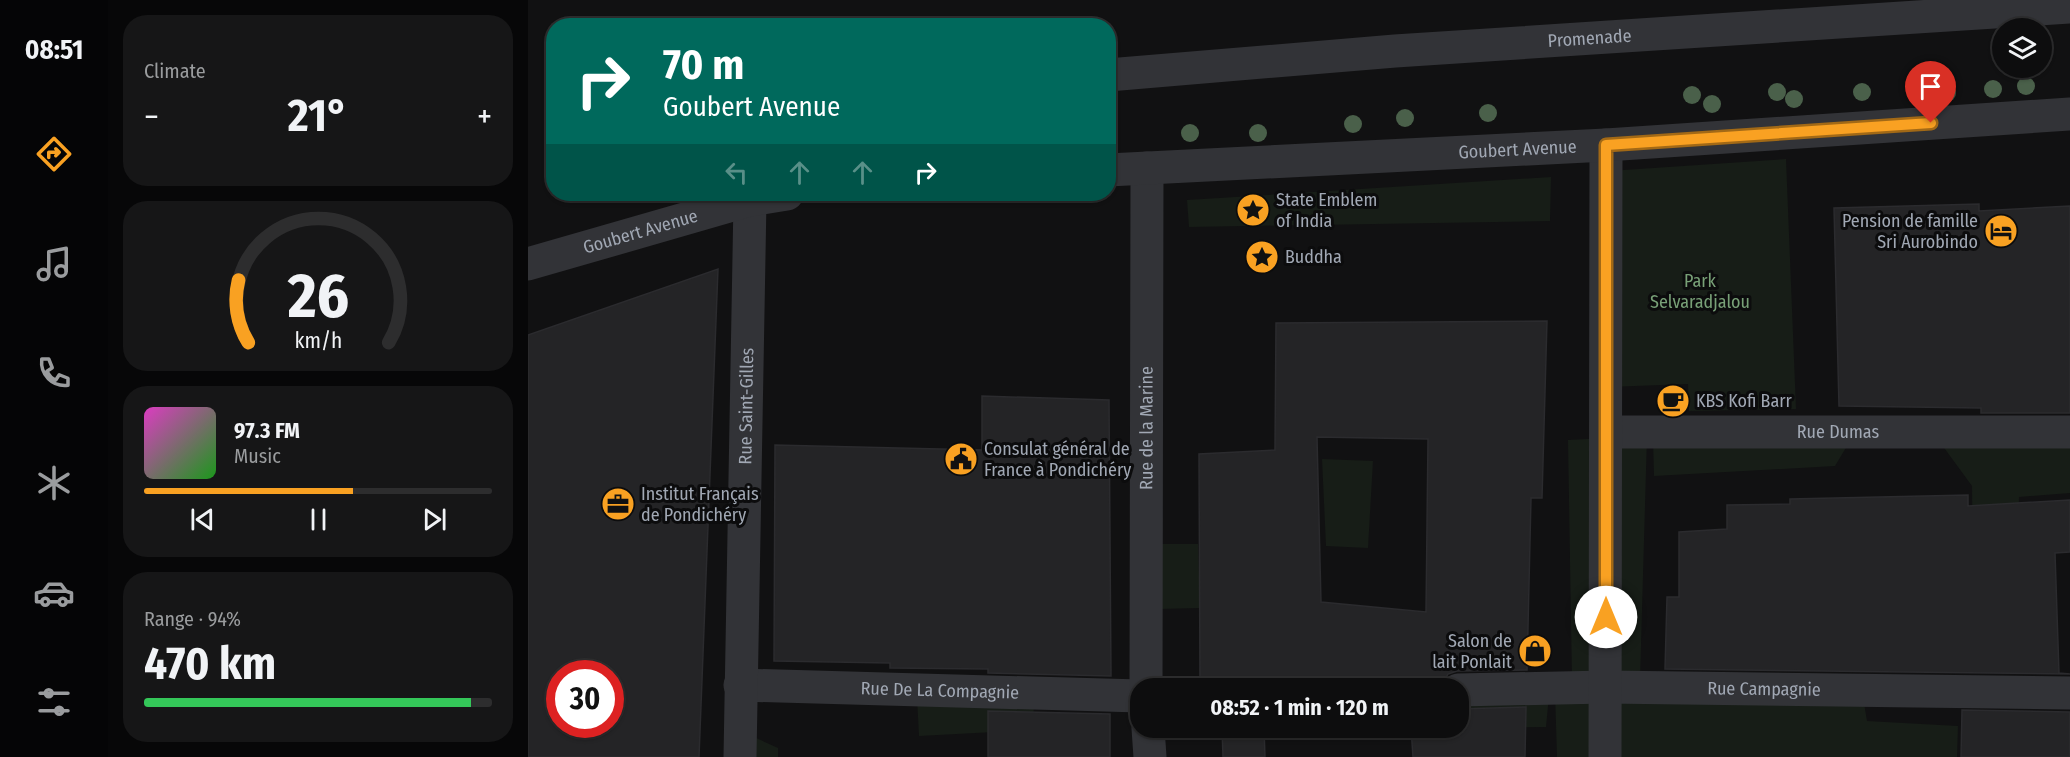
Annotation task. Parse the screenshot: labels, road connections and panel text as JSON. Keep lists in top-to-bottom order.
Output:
{
  "streets": {
    "street": [
      "Promenade",
      "Goubert Avenue",
      "Rue Saint-Gilles",
      "Rue de la Marine",
      "Rue Dumas",
      "Rue Campagnie",
      "Rue De La Compagnie"
    ]
  },
  "crossings": [
    ["Goubert Avenue", "Rue de la Marine"],
    ["Rue Saint-Gilles", "Rue De La Compagnie"]
  ],
  "parks": ["Park Selvaradjalou"],
  "places": {
    "place": ["State Emblem of India", "Buddha"],
    "hotel": ["Pension de famille Sri Aurobindo"],
    "cafe": ["KBS Kofi Barr"],
    "public building": ["Consulat général de France à Pondichéry"],
    "office": ["Institut Français de Pondichéry"],
    "shop": ["Salon de lait Ponlait"]
  },
  "page": {
    "tabs": "08:51",
    "tile": [
      "Climate",
      ["Range · 94%", "470 km"]
    ],
    "turn": ["70 m", "Goubert Avenue"],
    "heat": ["−", "21°", "+"],
    "song": ["97.3 FM", "Music"],
    "limit": "30",
    "trip": "08:52 · 1 min · 120 m",
    "gauge": ["26", "km/h"]
  }
}
